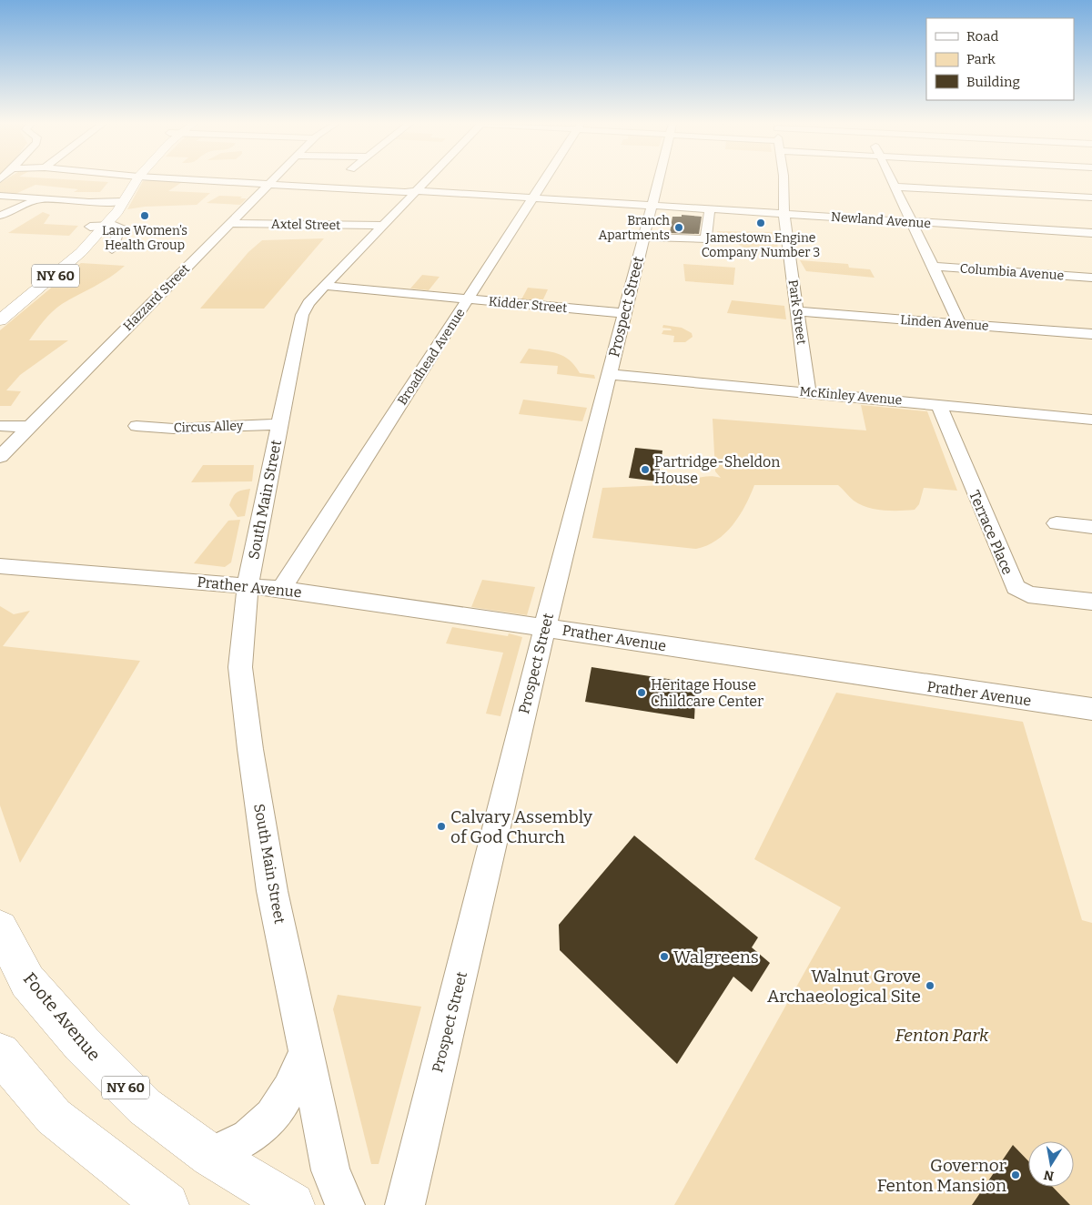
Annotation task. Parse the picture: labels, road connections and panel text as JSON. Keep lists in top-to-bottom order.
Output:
{
  "streets": {
    "highway": ["NY 60", "Foote Avenue"],
    "street": [
      "Newland Avenue",
      "Axtel Street",
      "Columbia Avenue",
      "Hazzard Street",
      "Kidder Street",
      "Prospect Street",
      "Park Street",
      "Linden Avenue",
      "Broadhead Avenue",
      "McKinley Avenue",
      "Circus Alley",
      "South Main Street",
      "Terrace Place",
      "Prather Avenue"
    ]
  },
  "crossings": [
    ["Newland Avenue", "Hazzard Street"],
    ["Newland Avenue", "Prospect Street"],
    ["Newland Avenue", "Park Street"],
    ["Newland Avenue", "Broadhead Avenue"],
    ["Newland Avenue", "South Main Street"],
    ["Axtel Street", "Hazzard Street"],
    ["Axtel Street", "South Main Street"],
    ["Kidder Street", "Prospect Street"],
    ["Kidder Street", "Broadhead Avenue"],
    ["Kidder Street", "South Main Street"],
    ["Prospect Street", "McKinley Avenue"],
    ["Prospect Street", "Prather Avenue"],
    ["Park Street", "Linden Avenue"],
    ["Park Street", "McKinley Avenue"],
    ["Broadhead Avenue", "Prather Avenue"],
    ["McKinley Avenue", "Terrace Place"],
    ["Circus Alley", "South Main Street"],
    ["South Main Street", "Prather Avenue"]
  ],
  "parks": ["Fenton Park"],
  "places": [
    "Lane Women’s Health Group",
    "Jamestown Engine Company Number 3",
    "Branch Apartments",
    "Partridge-Sheldon House",
    "Heritage House Childcare Center",
    "Calvary Assembly of God Church",
    "Walgreens",
    "Walnut Grove Archaeological Site",
    "Governor Fenton Mansion"
  ],
  "legend": ["Road", "Park", "Building"],
  "north": "bottom"
}
